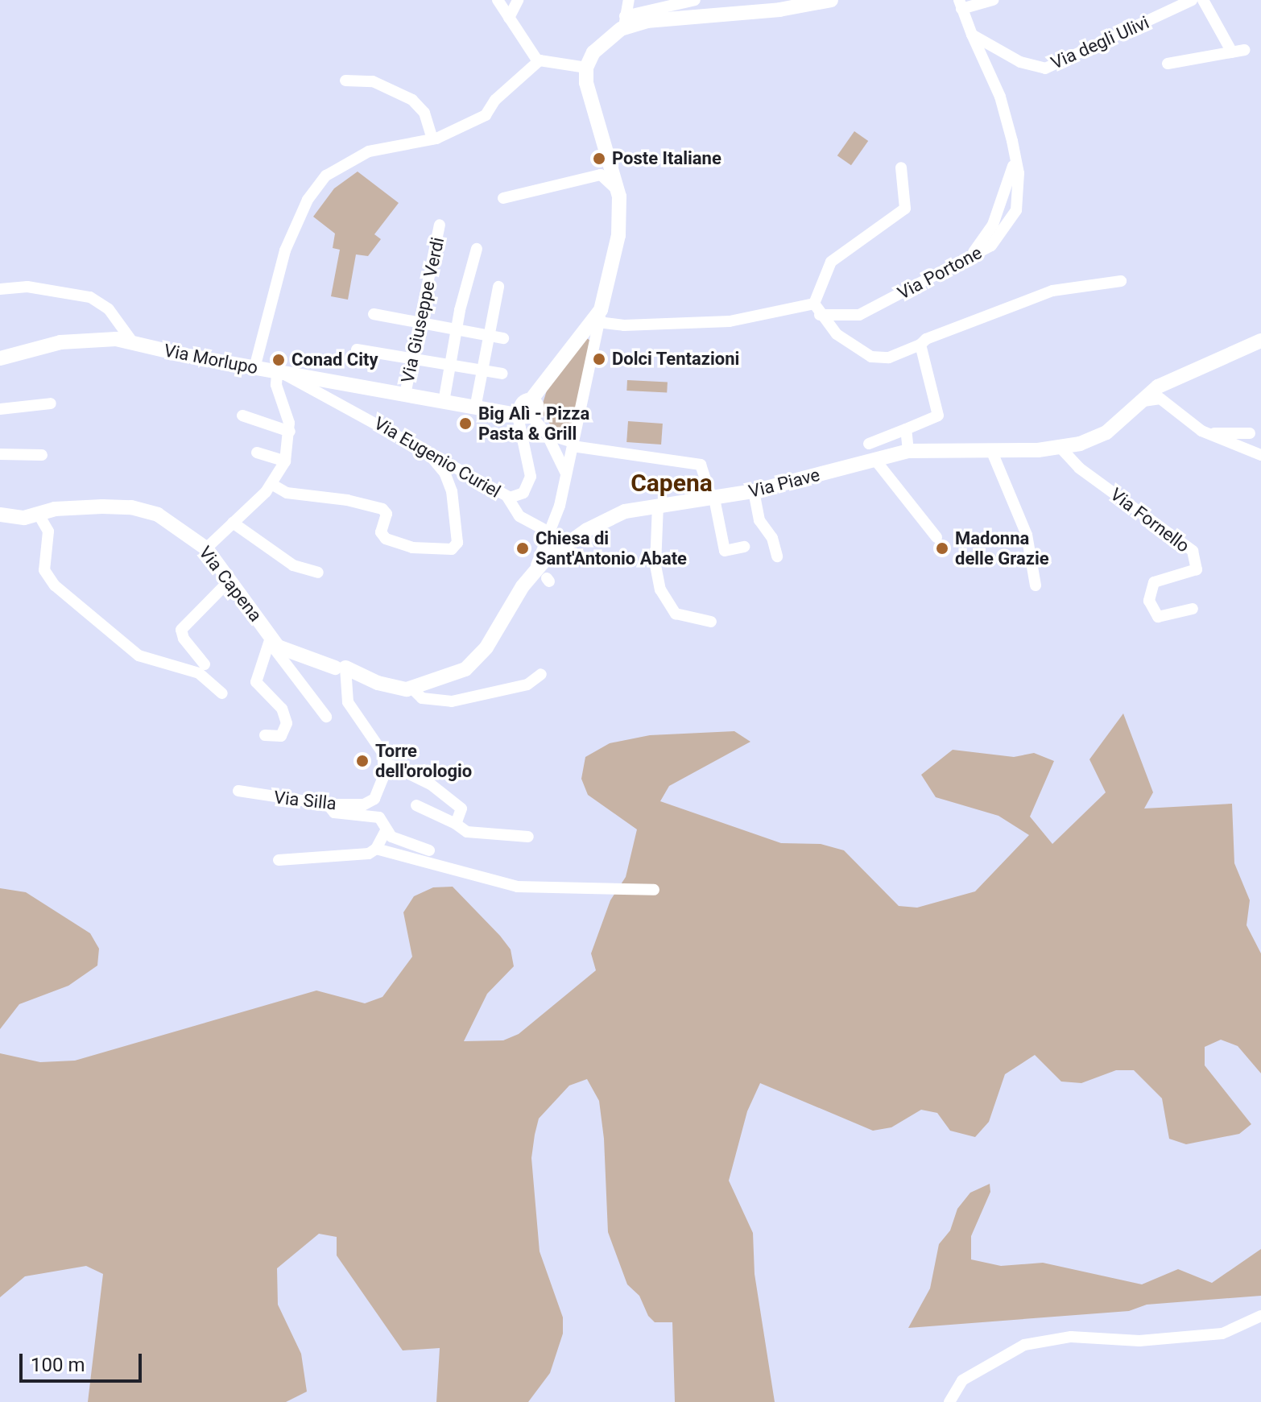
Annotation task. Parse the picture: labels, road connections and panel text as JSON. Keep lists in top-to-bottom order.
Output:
{
  "streets": {
    "main road": ["Via Morlupo", "Via Piave", "Via Capena"],
    "street": [
      "Via degli Ulivi",
      "Via Portone",
      "Via Giuseppe Verdi",
      "Via Eugenio Curiel",
      "Via Fornello",
      "Via Silla"
    ]
  },
  "crossings": [
    ["Via degli Ulivi", "Via Portone"],
    ["Via Giuseppe Verdi", "Via Morlupo"],
    ["Via Morlupo", "Via Eugenio Curiel"],
    ["Via Piave", "Via Fornello"]
  ],
  "districts": ["Capena"],
  "places": [
    "Poste Italiane",
    "Dolci Tentazioni",
    "Conad City",
    "Big Alì - Pizza Pasta & Grill",
    "Chiesa di Sant'Antonio Abate",
    "Madonna delle Grazie",
    "Torre dell'orologio"
  ],
  "scale_bar": "100 m"
}
